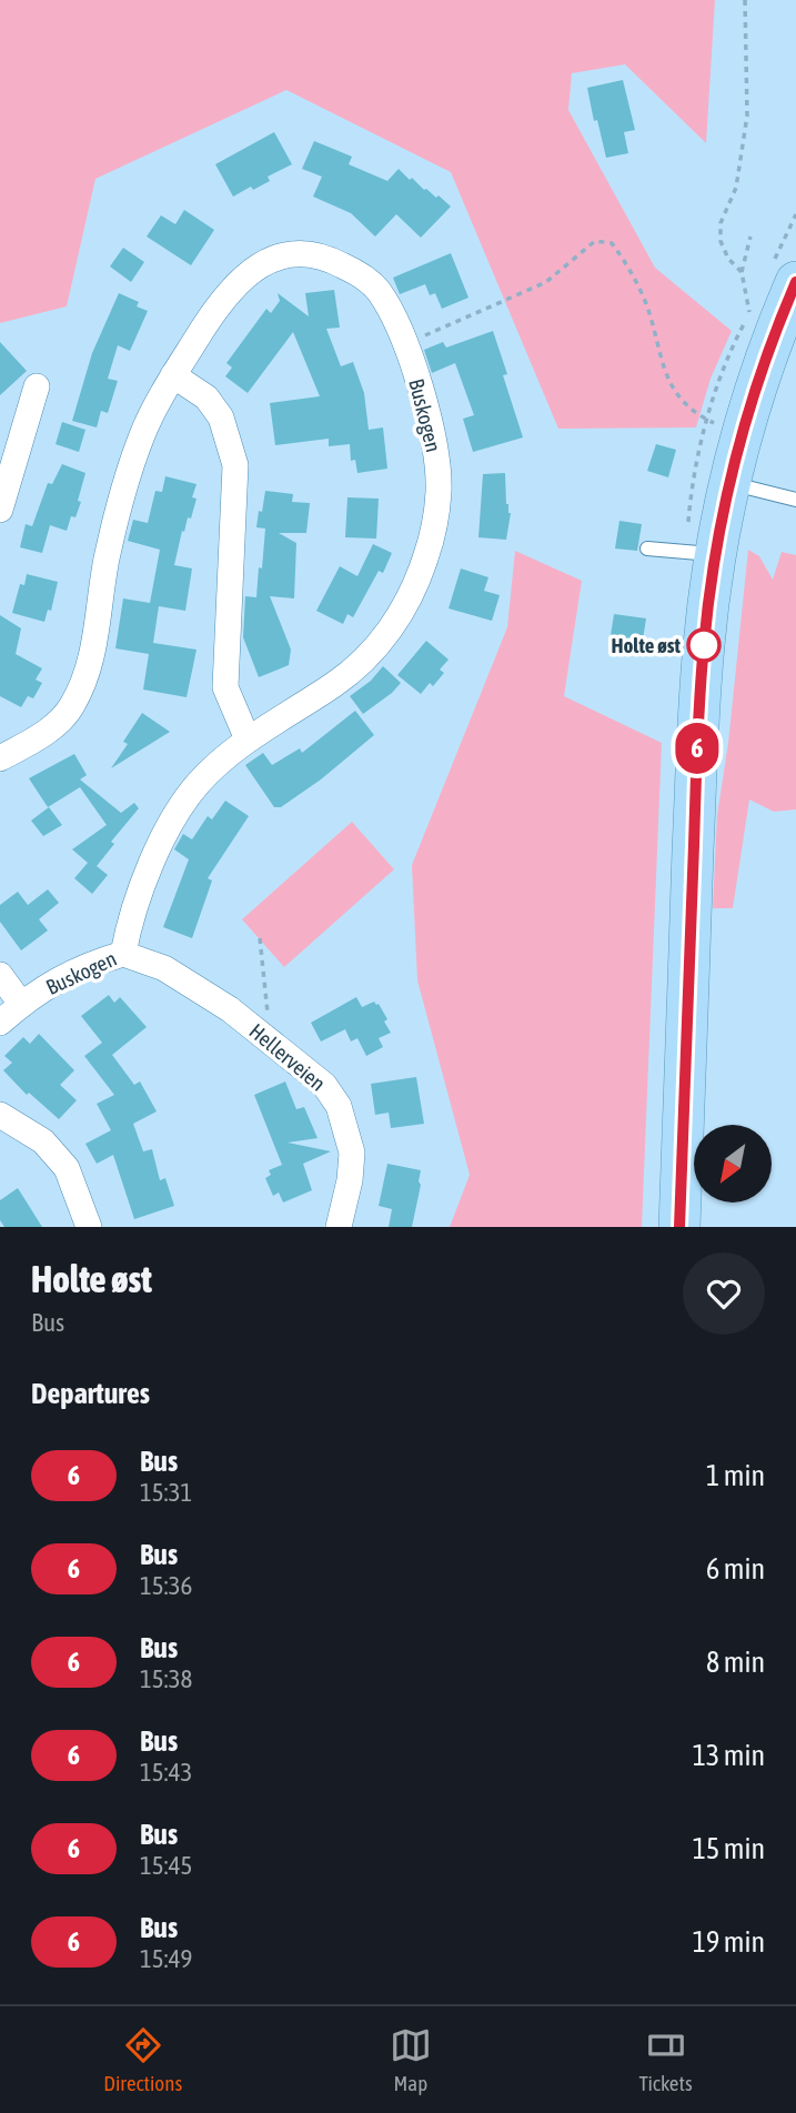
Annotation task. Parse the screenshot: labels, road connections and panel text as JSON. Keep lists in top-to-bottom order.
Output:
{
  "streets": {
    "street": ["Buskogen", "Hellerveien"]
  },
  "crossings": [
    ["Buskogen", "Hellerveien"]
  ],
  "places": ["Holte øst"],
  "lines": ["bus line 6"],
  "north": "bottom left",
  "page": {
    "on_map": "6",
    "heading": [
      ["Holte øst", "Bus"],
      "Departures"
    ],
    "list": [
      {
        "mark": "6",
        "name": "Bus",
        "note": "15:31",
        "value": "1 min"
      },
      {
        "mark": "6",
        "name": "Bus",
        "note": "15:36",
        "value": "6 min"
      },
      {
        "mark": "6",
        "name": "Bus",
        "note": "15:38",
        "value": "8 min"
      },
      {
        "mark": "6",
        "name": "Bus",
        "note": "15:43",
        "value": "13 min"
      },
      {
        "mark": "6",
        "name": "Bus",
        "note": "15:45",
        "value": "15 min"
      },
      {
        "mark": "6",
        "name": "Bus",
        "note": "15:49",
        "value": "19 min"
      }
    ],
    "tabs": ["Directions", "Map", "Tickets"]
  }
}
